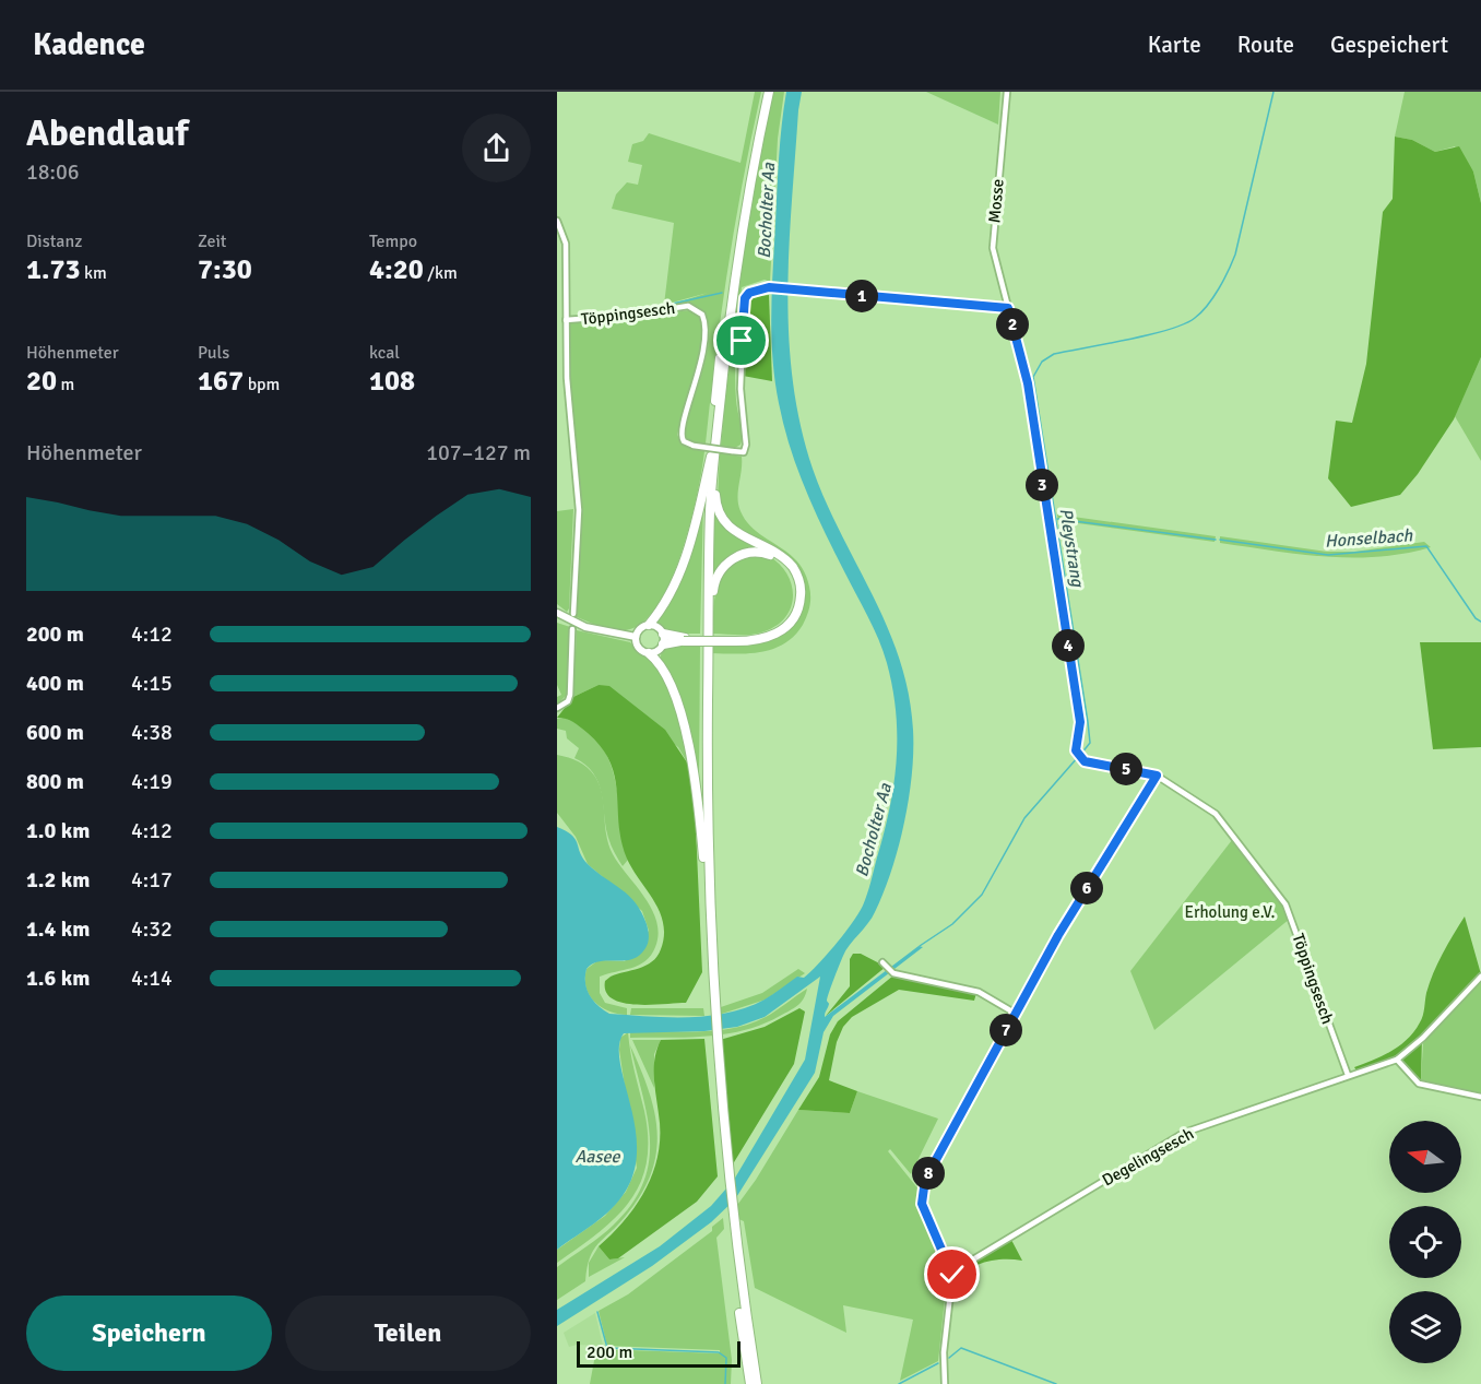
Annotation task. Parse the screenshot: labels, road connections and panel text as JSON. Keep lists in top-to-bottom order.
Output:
{
  "streets": {
    "street": ["Mosse", "Töppingsesch", "Degelingsesch"]
  },
  "crossings": [
    ["Mosse", "Töppingsesch"],
    ["Töppingsesch", "Degelingsesch"]
  ],
  "water": [
    "Bocholter Aa",
    "Honselbach",
    "Pleystrang",
    "Aasee"
  ],
  "parks": ["Erholung e.V."],
  "scale_bar": "200 m",
  "north": "left",
  "page": {
    "header": "Kadence",
    "nav": ["Karte", "Route", "Gespeichert"],
    "heading": ["Abendlauf", "18:06"],
    "stats": [
      ["Distanz", "1.73 km"],
      ["Zeit", "7:30"],
      ["Tempo", "4:20 /km"],
      ["Höhenmeter", "20 m"],
      ["Puls", "167 bpm"],
      ["kcal", "108"]
    ],
    "pins": [
      "1",
      "2",
      "3",
      "4",
      "5",
      "6",
      "7",
      "8"
    ],
    "chart": ["Höhenmeter", "107–127 m"],
    "list": [
      {
        "name": "200 m",
        "note": "4:12"
      },
      {
        "name": "400 m",
        "note": "4:15"
      },
      {
        "name": "600 m",
        "note": "4:38"
      },
      {
        "name": "800 m",
        "note": "4:19"
      },
      {
        "name": "1.0 km",
        "note": "4:12"
      },
      {
        "name": "1.2 km",
        "note": "4:17"
      },
      {
        "name": "1.4 km",
        "note": "4:32"
      },
      {
        "name": "1.6 km",
        "note": "4:14"
      }
    ],
    "buttons": ["Speichern", "Teilen"],
    "scale": "200 m"
  }
}
